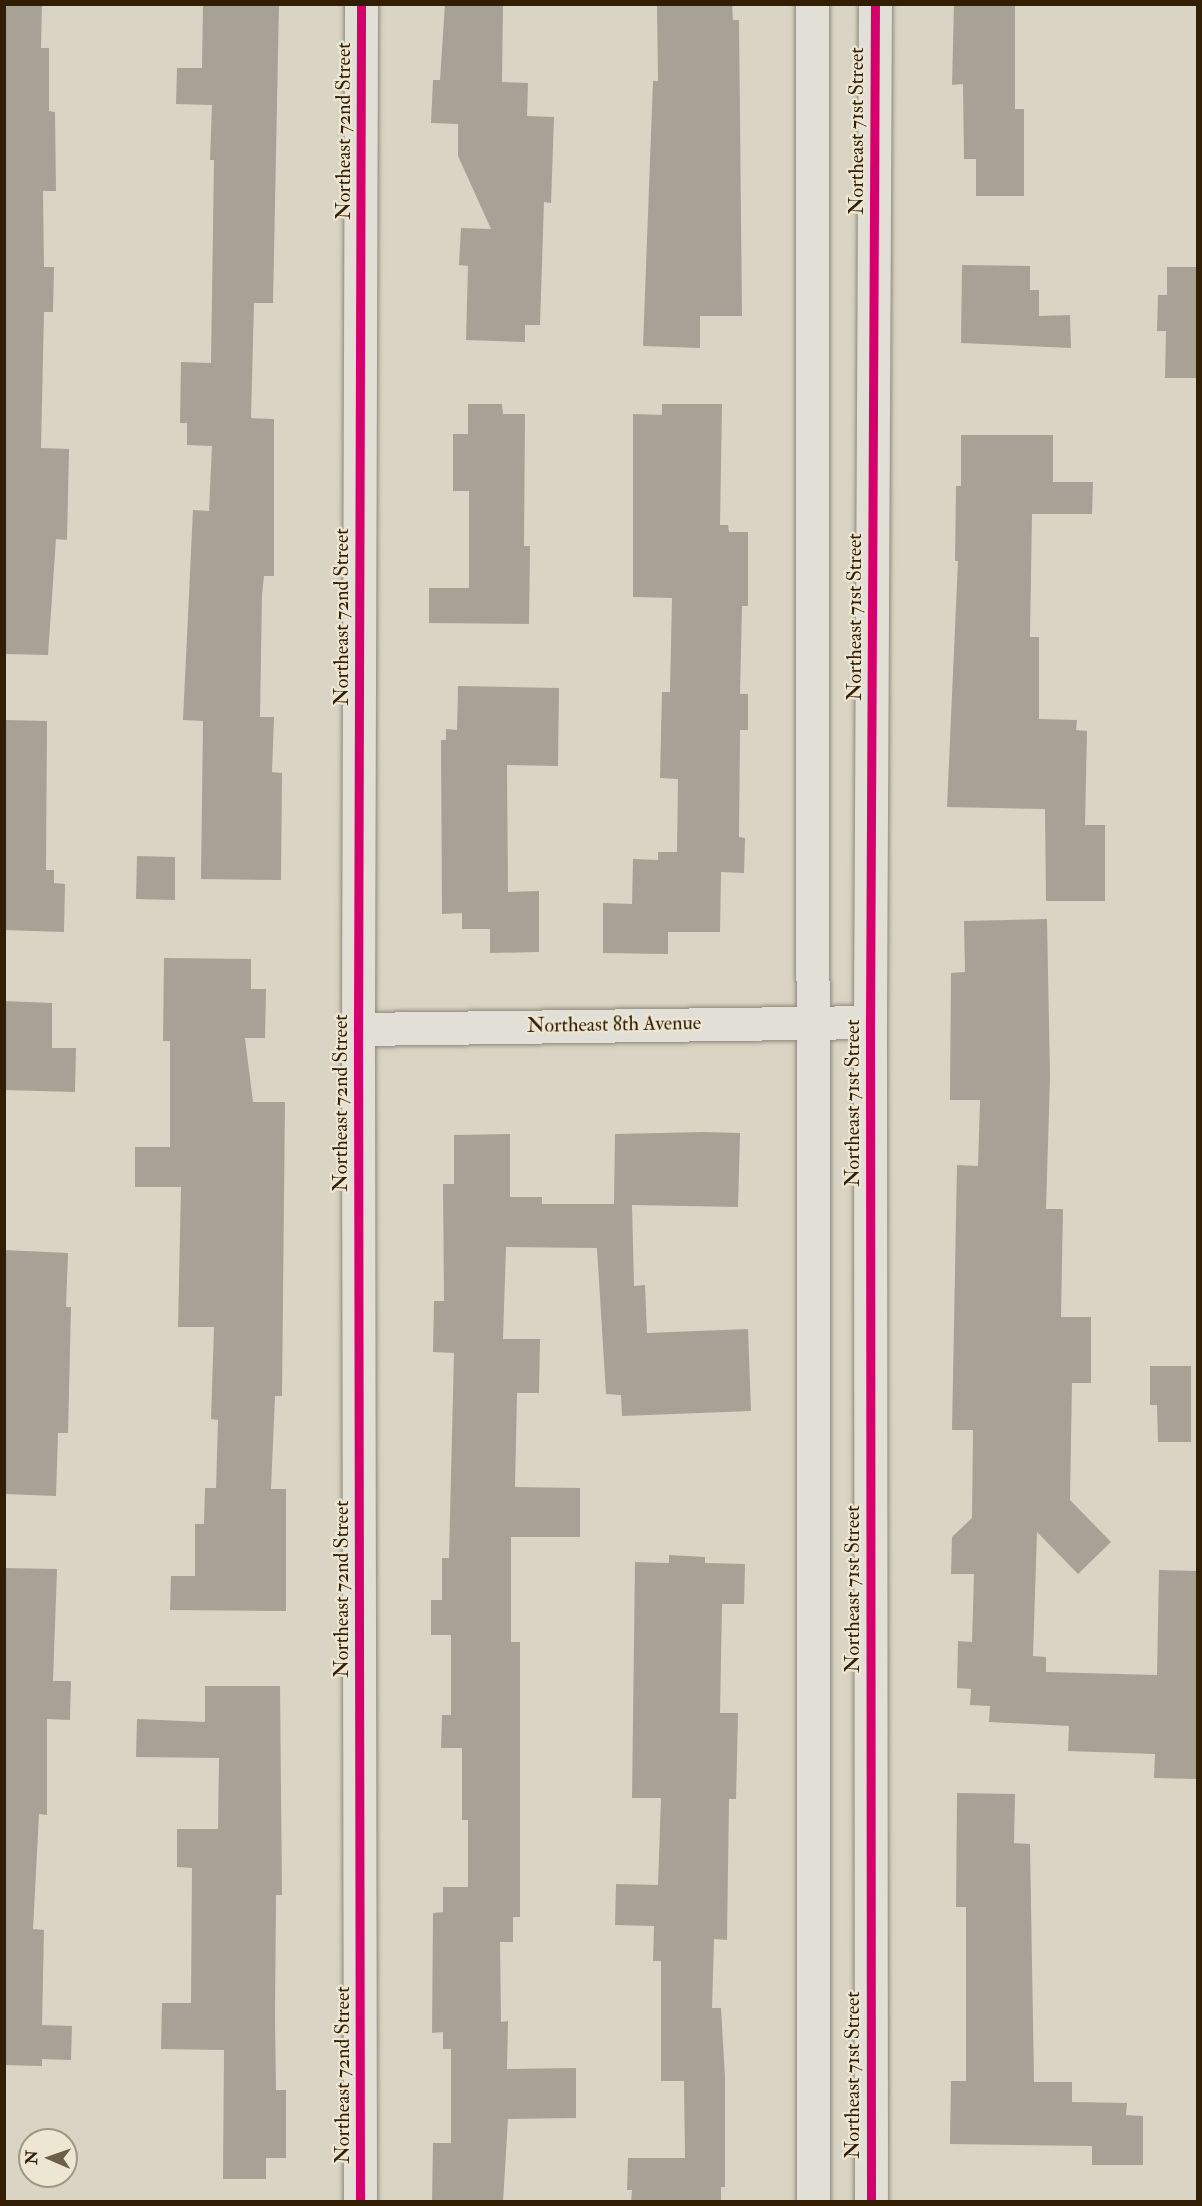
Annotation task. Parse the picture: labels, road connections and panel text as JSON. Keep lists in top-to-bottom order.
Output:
{
  "streets": {
    "street": ["Northeast 72nd Street", "Northeast 71st Street", "Northeast 8th Avenue"]
  },
  "crossings": [
    ["Northeast 72nd Street", "Northeast 8th Avenue"],
    ["Northeast 71st Street", "Northeast 8th Avenue"]
  ],
  "north": "left"
}
